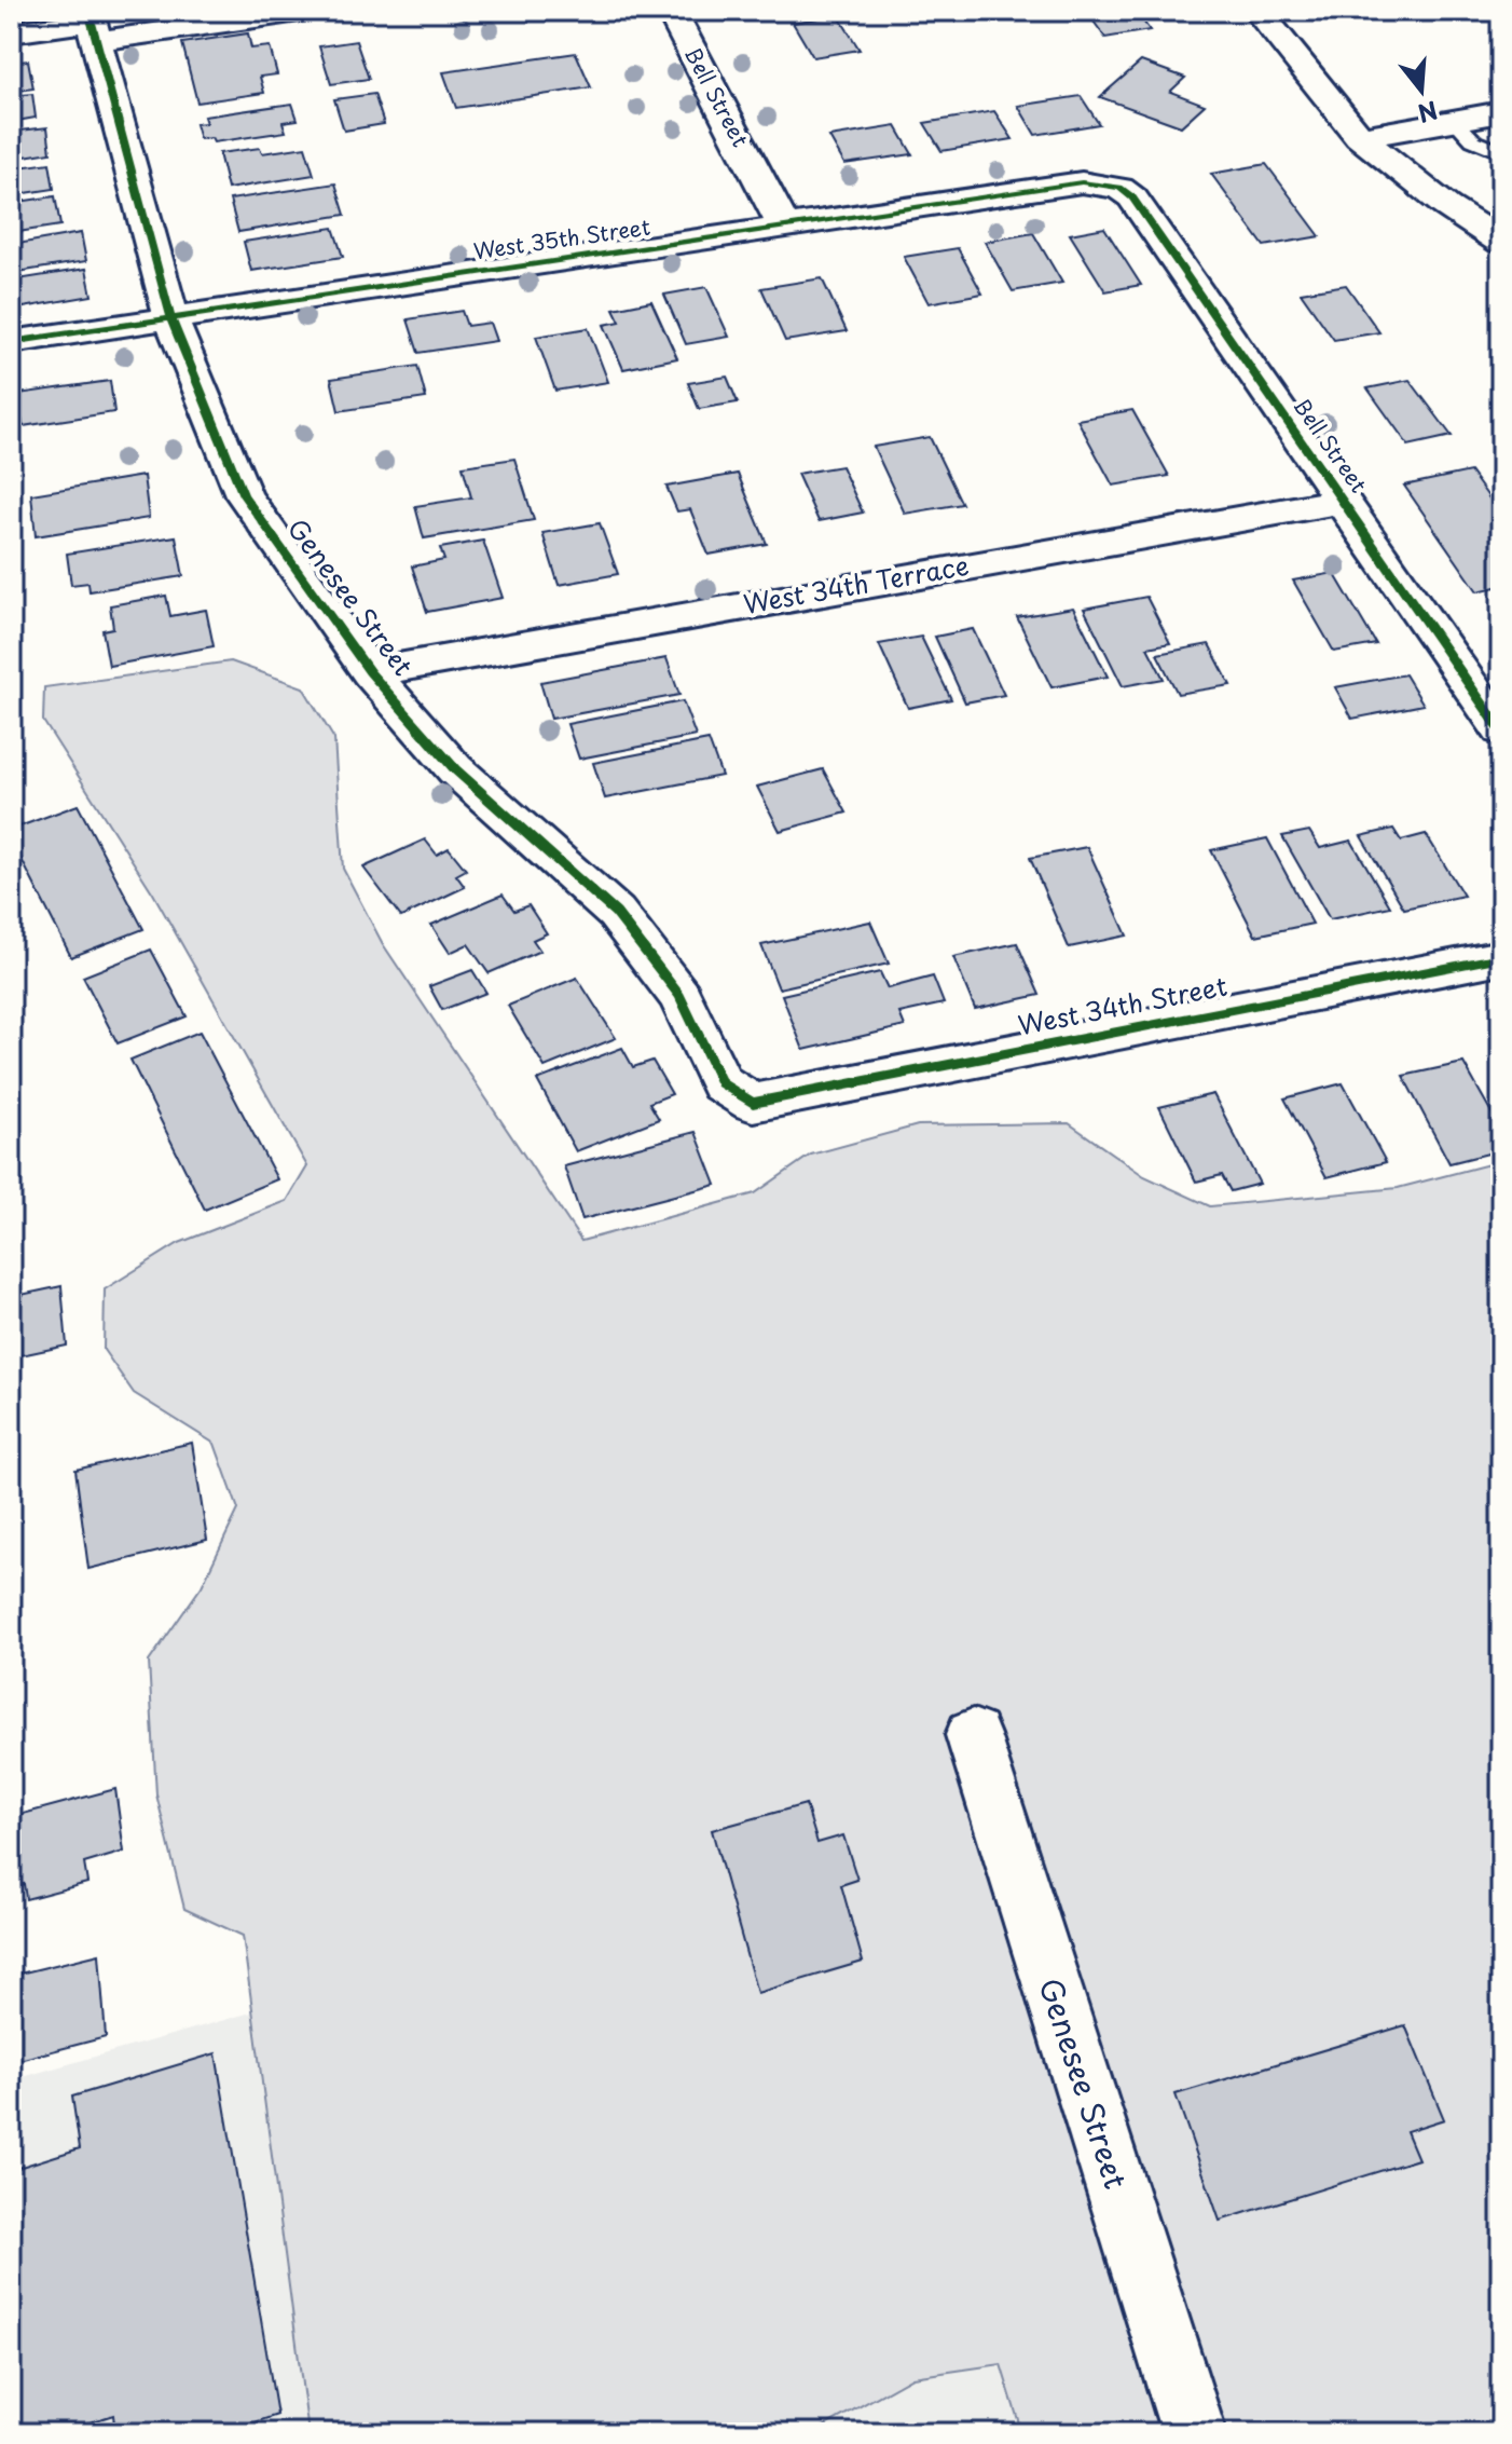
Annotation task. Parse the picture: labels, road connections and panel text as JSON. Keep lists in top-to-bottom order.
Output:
{
  "streets": {
    "street": [
      "Bell Street",
      "West 35th Street",
      "West 34th Terrace",
      "Genesee Street",
      "West 34th Street"
    ]
  },
  "crossings": [
    ["Bell Street", "West 35th Street"],
    ["Bell Street", "West 34th Terrace"],
    ["West 35th Street", "Genesee Street"],
    ["West 34th Terrace", "Genesee Street"],
    ["Genesee Street", "West 34th Street"]
  ],
  "north": "bottom"
}
